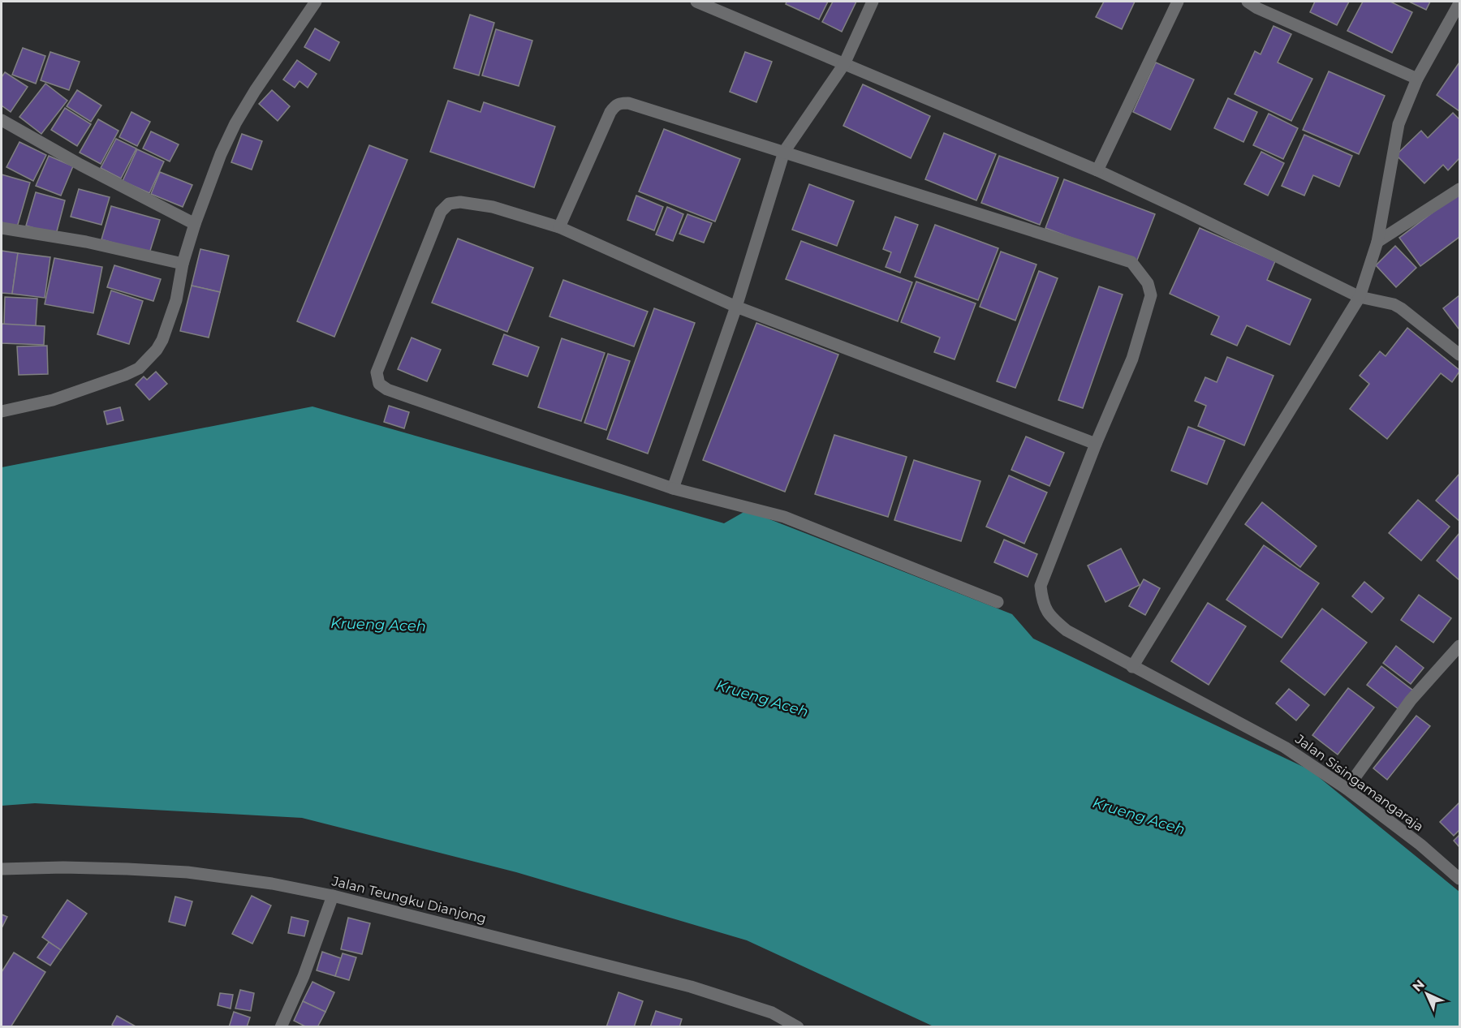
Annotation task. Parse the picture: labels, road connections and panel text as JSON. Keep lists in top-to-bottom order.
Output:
{
  "streets": {
    "street": ["Jalan Sisingamangaraja", "Jalan Teungku Dianjong"]
  },
  "water": ["Krueng Aceh"],
  "north": "top left"
}
